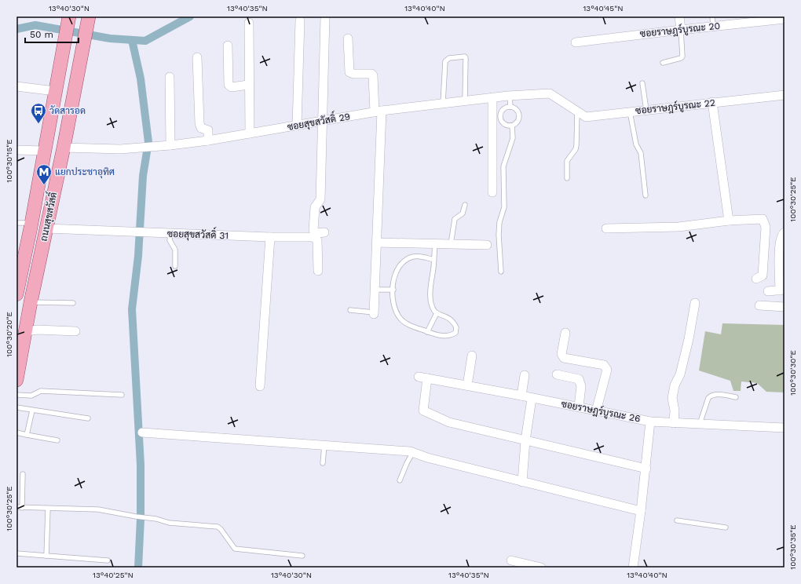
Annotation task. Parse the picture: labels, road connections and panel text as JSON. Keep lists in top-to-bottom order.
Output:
{
  "streets": {
    "main road": ["ถนนสุขสวัสดิ์"],
    "street": [
      "ซอยราษฎร์บูรณะ 20",
      "ซอยราษฎร์บูรณะ 22",
      "ซอยสุขสวัสดิ์ 29",
      "ซอยสุขสวัสดิ์ 31",
      "ซอยราษฎร์บูรณะ 26"
    ]
  },
  "crossings": [
    ["ซอยราษฎร์บูรณะ 22", "ซอยสุขสวัสดิ์ 29"],
    ["ซอยสุขสวัสดิ์ 29", "ถนนสุขสวัสดิ์"],
    ["ถนนสุขสวัสดิ์", "ซอยสุขสวัสดิ์ 31"]
  ],
  "places": {
    "bus stop": ["วัดสารอด"],
    "metro station": ["แยกประชาอุทิศ"]
  },
  "scale_bar": "50 m",
  "coordinates": [
    "13°40'30\"N",
    "13°40'35\"N",
    "13°40'40\"N",
    "13°40'45\"N",
    "100°30'15\"E",
    "100°30'25\"E",
    "100°30'20\"E",
    "100°30'30\"E",
    "100°30'35\"E",
    "13°40'25\"N"
  ]
}
